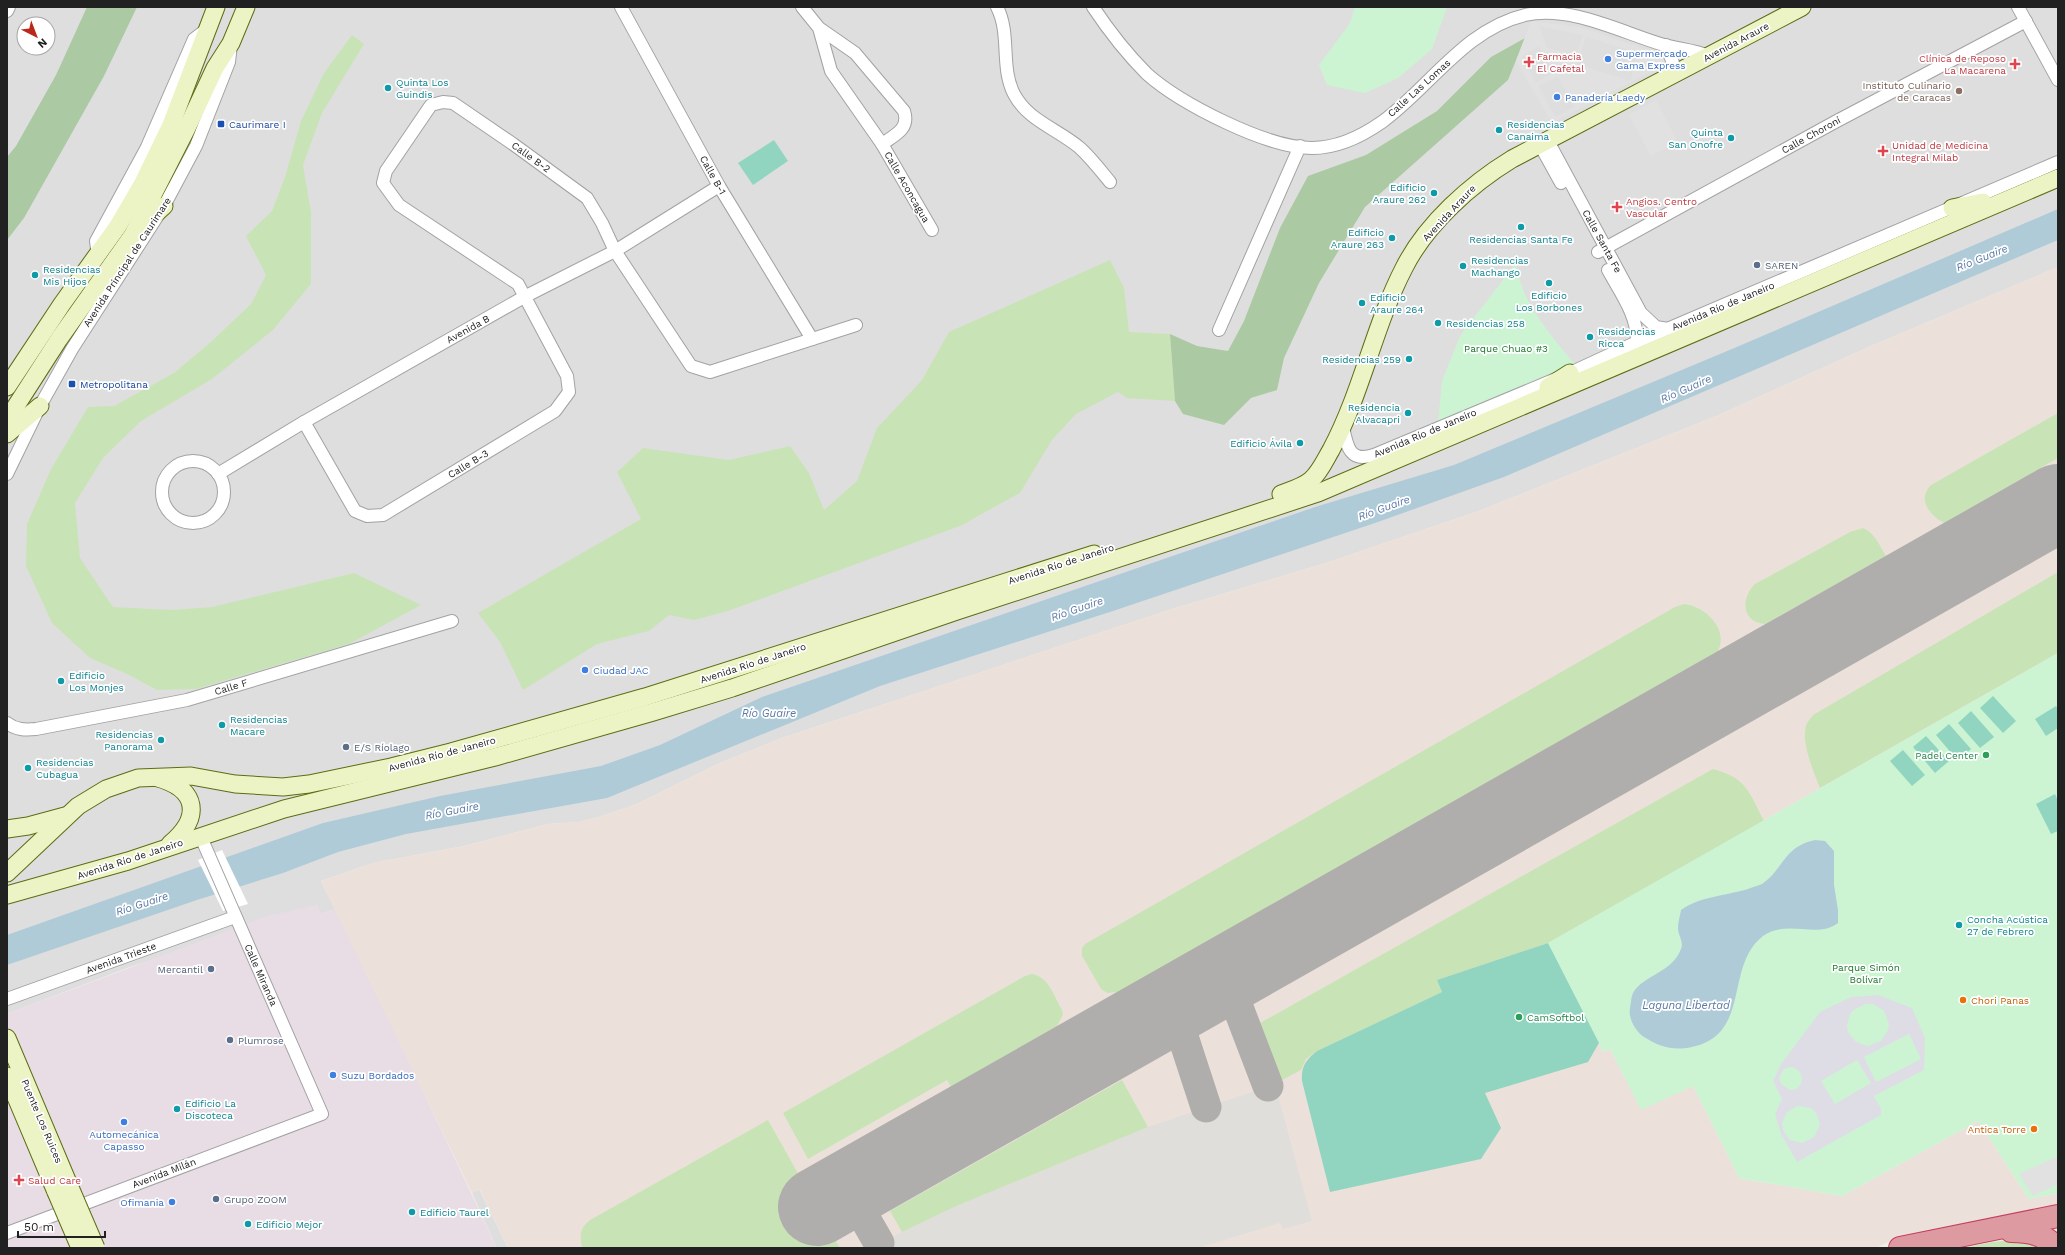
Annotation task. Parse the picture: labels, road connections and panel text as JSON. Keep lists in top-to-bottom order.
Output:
{
  "streets": {
    "street": [
      "Avenida Araure",
      "Calle Las Lomas",
      "Calle Choroní",
      "Calle B-2",
      "Calle B-1",
      "Calle Aconcagua",
      "Calle Santa Fe",
      "Avenida Principal de Caurimare",
      "Avenida Río de Janeiro",
      "Avenida B",
      "Calle B-3",
      "Calle F",
      "Avenida Trieste",
      "Calle Miranda",
      "Puente Los Ruices",
      "Avenida Milán"
    ]
  },
  "crossings": [
    ["Avenida Araure", "Calle Las Lomas"],
    ["Avenida Araure", "Calle Santa Fe"],
    ["Avenida Araure", "Avenida Río de Janeiro"],
    ["Calle Choroní", "Calle Santa Fe"],
    ["Calle B-2", "Calle B-1"],
    ["Calle B-2", "Avenida B"],
    ["Calle B-2", "Calle B-3"],
    ["Calle B-1", "Avenida B"],
    ["Calle Santa Fe", "Avenida Río de Janeiro"],
    ["Avenida Río de Janeiro", "Calle Miranda"],
    ["Avenida B", "Calle B-3"],
    ["Avenida Trieste", "Calle Miranda"],
    ["Calle Miranda", "Avenida Milán"]
  ],
  "water": ["Río Guaire", "Laguna Libertad"],
  "parks": ["Parque Chuao #3", "Parque Simón Bolívar"],
  "places": {
    "other": [
      "Supermercado Gama Express",
      "Quinta Los Guindis",
      "Instituto Culinario de Caracas",
      "Panadería Laedy",
      "Residencias Canaima",
      "Quinta San Onofre",
      "Edificio Araure 262",
      "Residencias Santa Fe",
      "Edificio Araure 263",
      "SAREN",
      "Residencias Machango",
      "Residencias Mis Hijos",
      "Edificio Los Borbones",
      "Edificio Araure 264",
      "Residencias 258",
      "Residencias Ricca",
      "Residencias 259",
      "Residencia Alvacapri",
      "Edificio Ávila",
      "Ciudad JAC",
      "Edificio Los Monjes",
      "Residencias Macare",
      "Residencias Panorama",
      "E/S Ríolago",
      "Padel Center",
      "Residencias Cubagua",
      "Concha Acústica 27 de Febrero",
      "Mercantil",
      "Chori Panas",
      "CamSoftbol",
      "Plumrose",
      "Suzu Bordados",
      "Edificio La Discoteca",
      "Automecánica Capasso",
      "Antica Torre",
      "Grupo ZOOM",
      "Ofimania",
      "Edificio Taurel",
      "Edificio Mejor"
    ],
    "health": [
      "Farmacia El Cafetal",
      "Clínica de Reposo La Macarena",
      "Unidad de Medicina Integral Milab",
      "Angios. Centro Vascular",
      "Salud Care"
    ],
    "transit": ["Caurimare I", "Metropolitana"]
  },
  "scale_bar": "50 m",
  "north": "bottom right"
}
